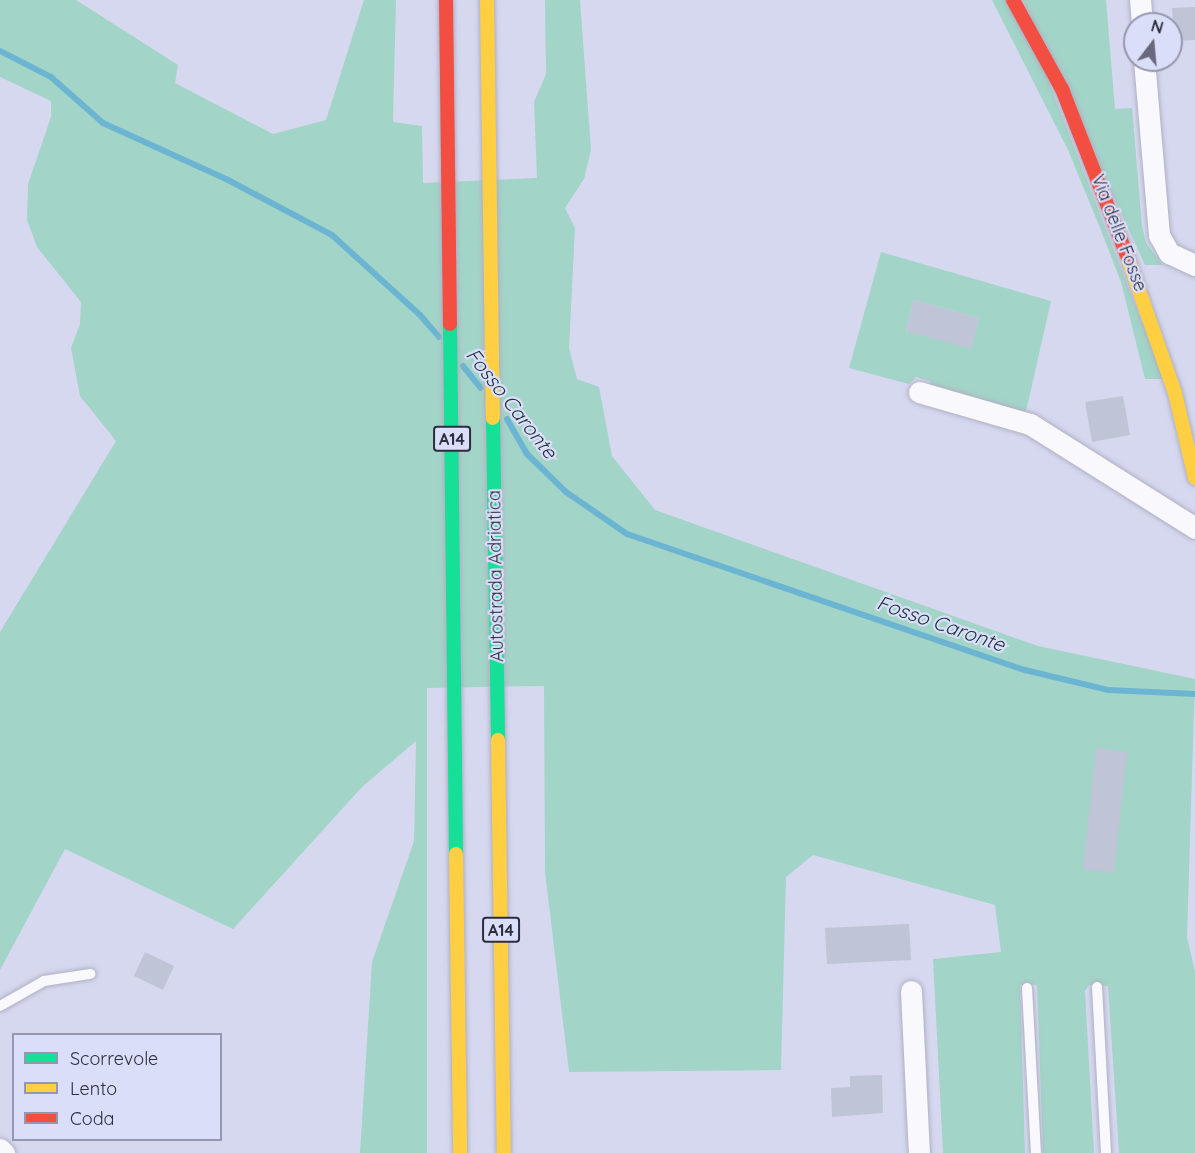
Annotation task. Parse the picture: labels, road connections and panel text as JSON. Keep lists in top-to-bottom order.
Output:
{
  "streets": {
    "main road": ["Via delle Fosse", "A14", "Autostrada Adriatica"]
  },
  "water": ["Fosso Caronte"],
  "legend": ["Scorrevole", "Lento", "Coda"],
  "north": "top"
}
